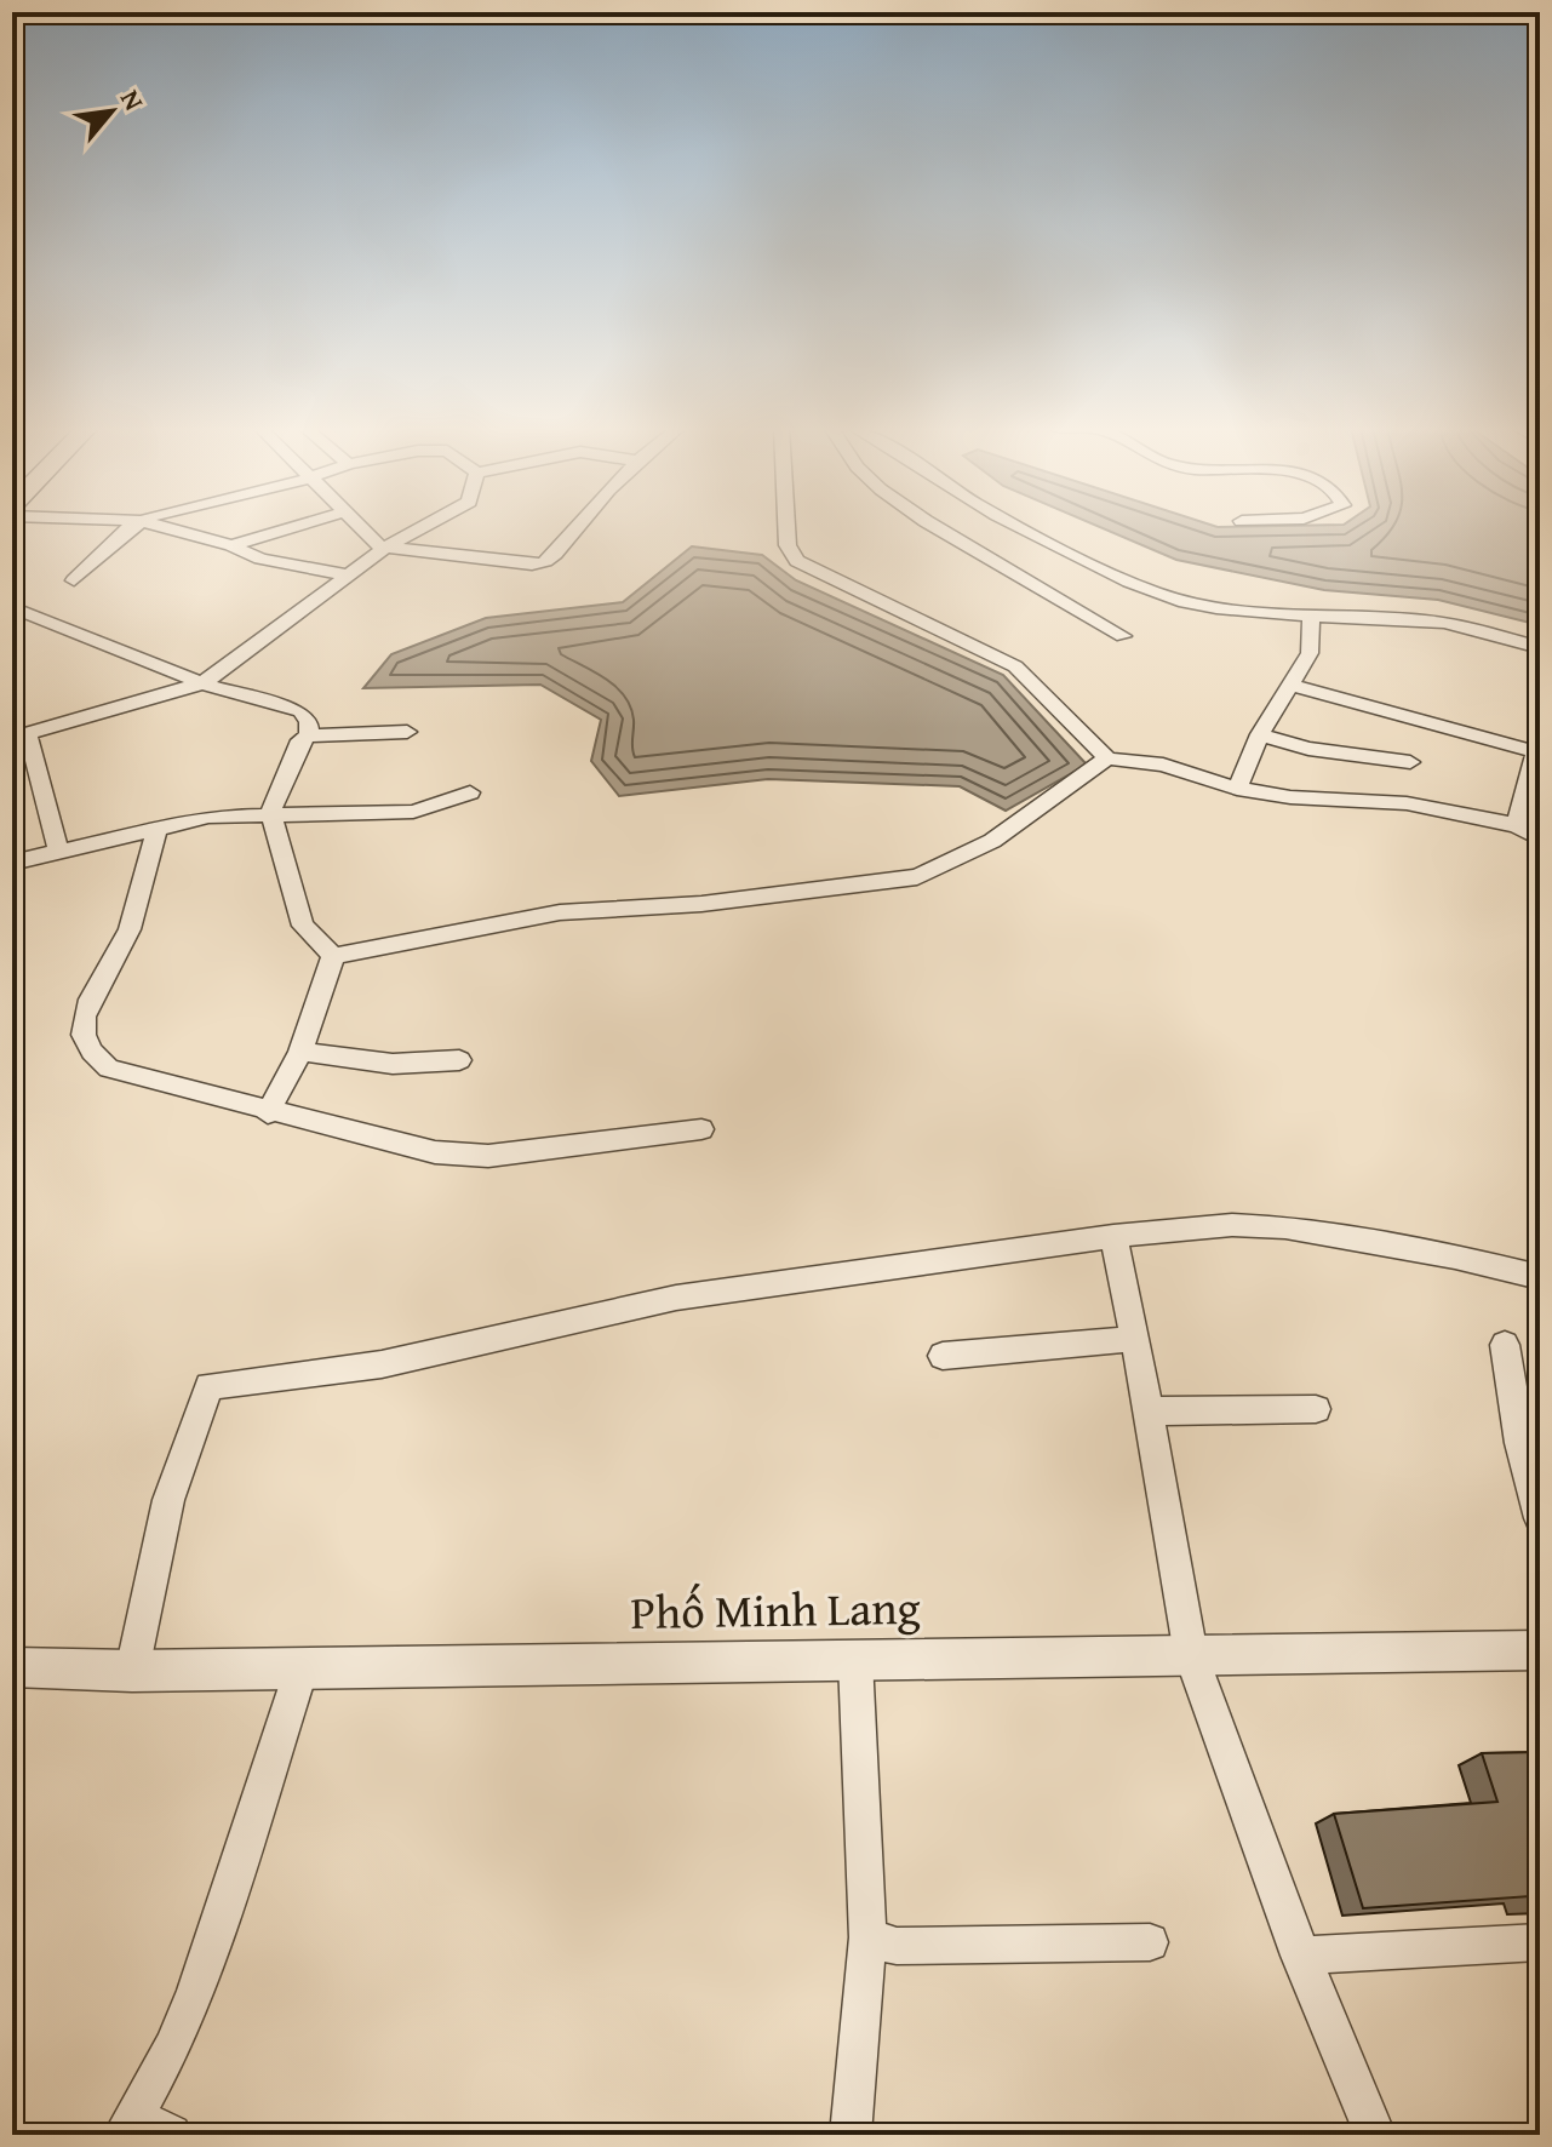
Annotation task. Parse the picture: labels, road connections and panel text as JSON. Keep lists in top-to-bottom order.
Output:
{
  "streets": {
    "street": ["Phố Minh Lang"]
  },
  "north": "top right"
}
